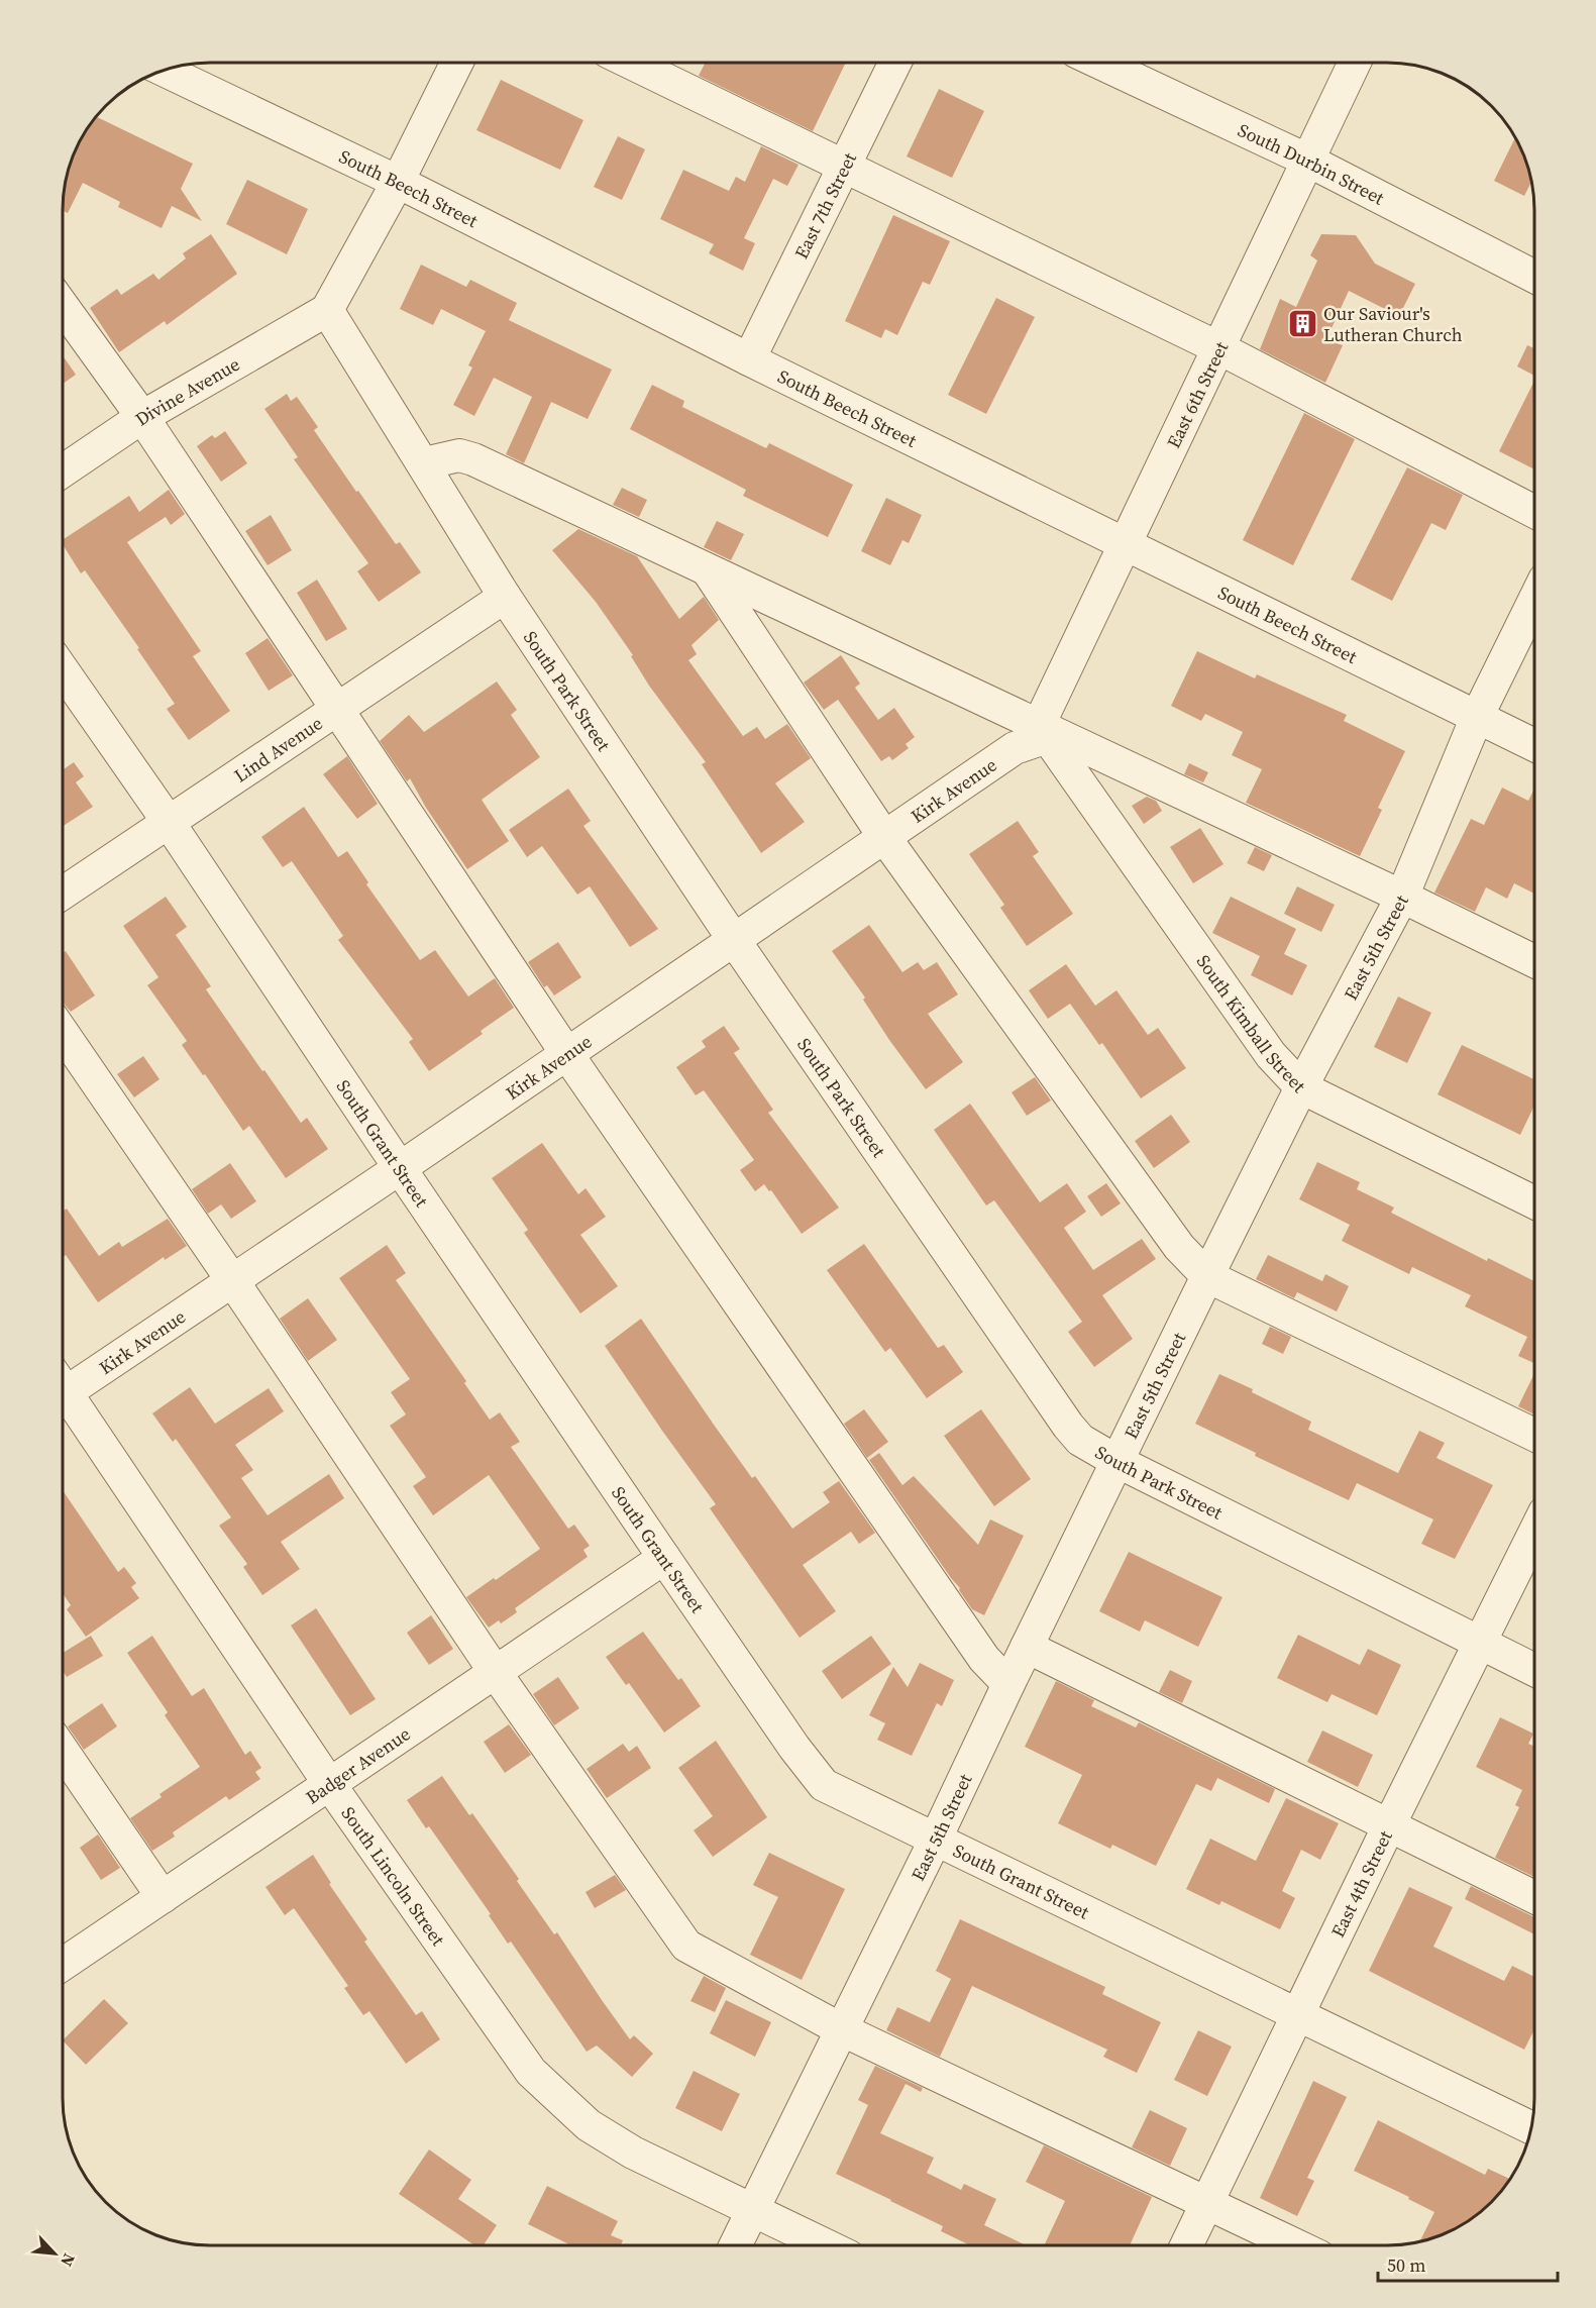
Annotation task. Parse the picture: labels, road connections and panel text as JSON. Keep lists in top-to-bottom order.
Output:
{
  "streets": {
    "street": [
      "South Durbin Street",
      "South Beech Street",
      "East 7th Street",
      "Divine Avenue",
      "East 6th Street",
      "South Park Street",
      "Lind Avenue",
      "Kirk Avenue",
      "East 5th Street",
      "South Kimball Street",
      "South Grant Street",
      "Badger Avenue",
      "South Lincoln Street",
      "East 4th Street"
    ]
  },
  "crossings": [
    ["South Durbin Street", "East 6th Street"],
    ["South Beech Street", "East 7th Street"],
    ["South Beech Street", "East 6th Street"],
    ["South Beech Street", "East 5th Street"],
    ["Divine Avenue", "South Park Street"],
    ["East 6th Street", "Kirk Avenue"],
    ["East 6th Street", "South Kimball Street"],
    ["South Park Street", "Lind Avenue"],
    ["South Park Street", "Kirk Avenue"],
    ["South Park Street", "East 5th Street"],
    ["South Park Street", "East 4th Street"],
    ["Lind Avenue", "South Grant Street"],
    ["Kirk Avenue", "South Kimball Street"],
    ["Kirk Avenue", "South Grant Street"],
    ["East 5th Street", "South Kimball Street"],
    ["East 5th Street", "South Grant Street"],
    ["East 5th Street", "South Lincoln Street"],
    ["South Grant Street", "Badger Avenue"],
    ["South Grant Street", "East 4th Street"],
    ["Badger Avenue", "South Lincoln Street"]
  ],
  "places": {
    "building": ["Our Saviour's Lutheran Church"]
  },
  "scale_bar": "50 m",
  "north": "bottom right"
}
